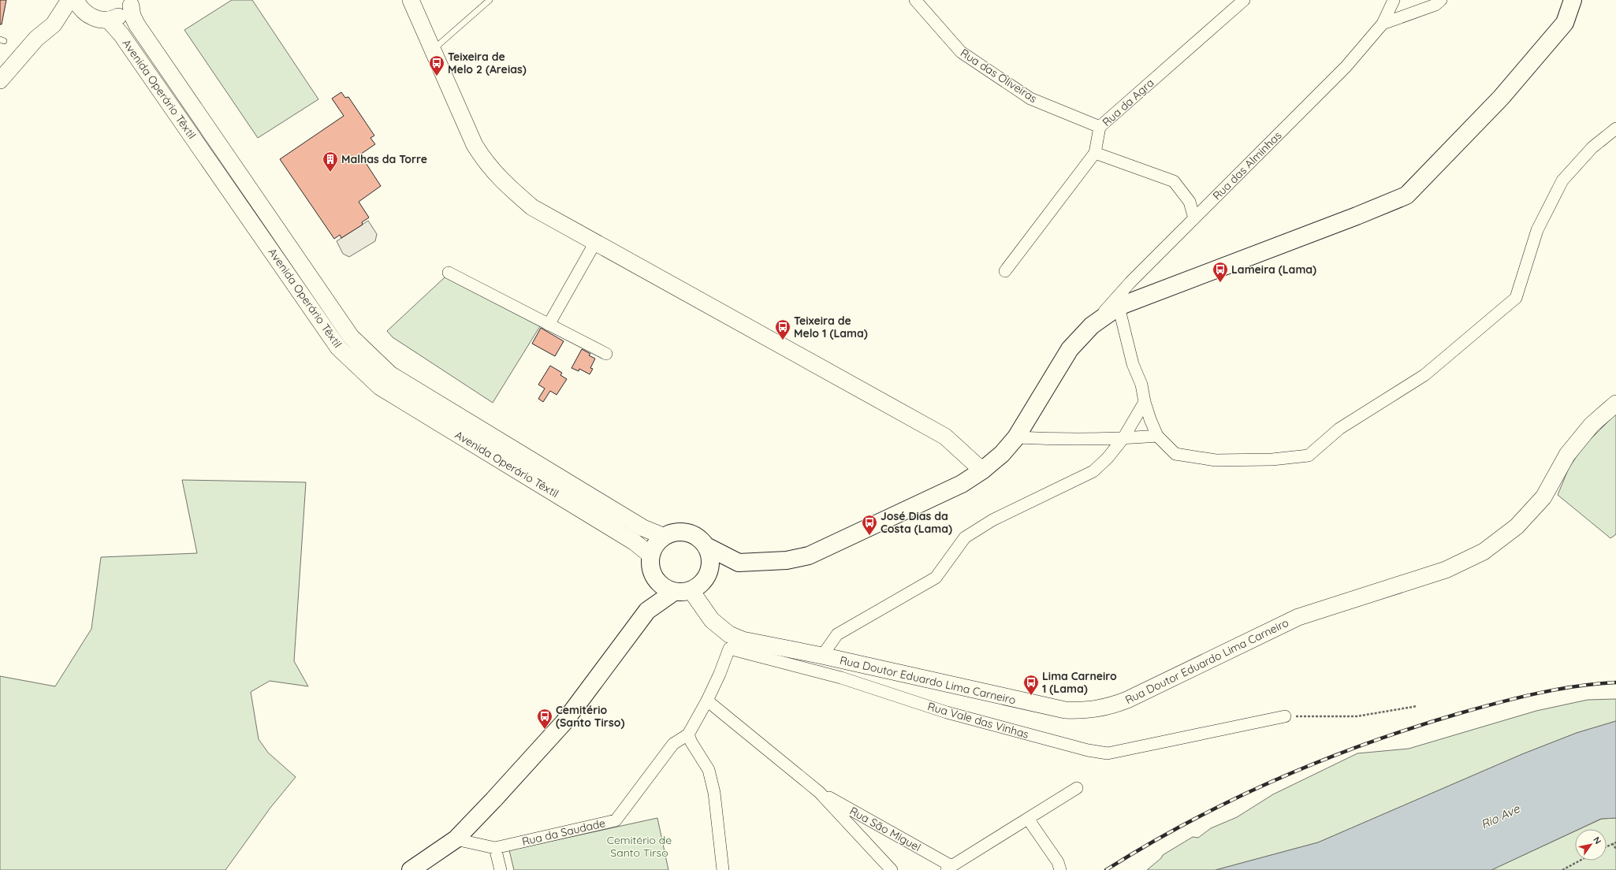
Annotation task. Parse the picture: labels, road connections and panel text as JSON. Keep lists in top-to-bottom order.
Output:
{
  "streets": {
    "street": [
      "Rua das Oliveiras",
      "Avenida Operário Têxtil",
      "Rua da Agra",
      "Rua das Alminhas",
      "Rua Doutor Eduardo Lima Carneiro",
      "Rua Vale das Vinhas",
      "Rua São Miguel",
      "Rua da Saudade"
    ]
  },
  "crossings": [
    ["Rua das Oliveiras", "Rua da Agra"],
    ["Avenida Operário Têxtil", "Rua Doutor Eduardo Lima Carneiro"],
    ["Rua Vale das Vinhas", "Rua São Miguel"],
    ["Rua Vale das Vinhas", "Rua da Saudade"],
    ["Rua São Miguel", "Rua da Saudade"]
  ],
  "water": ["Rio Ave"],
  "parks": ["Cemitério de Santo Tirso"],
  "places": {
    "bus stop": [
      "Teixeira de Melo 2 (Areias)",
      "Lameira (Lama)",
      "Teixeira de Melo 1 (Lama)",
      "José Dias da Costa (Lama)",
      "Lima Carneiro 1 (Lama)",
      "Cemitério (Santo Tirso)"
    ],
    "building": ["Malhas da Torre"]
  },
  "north": "top right"
}
